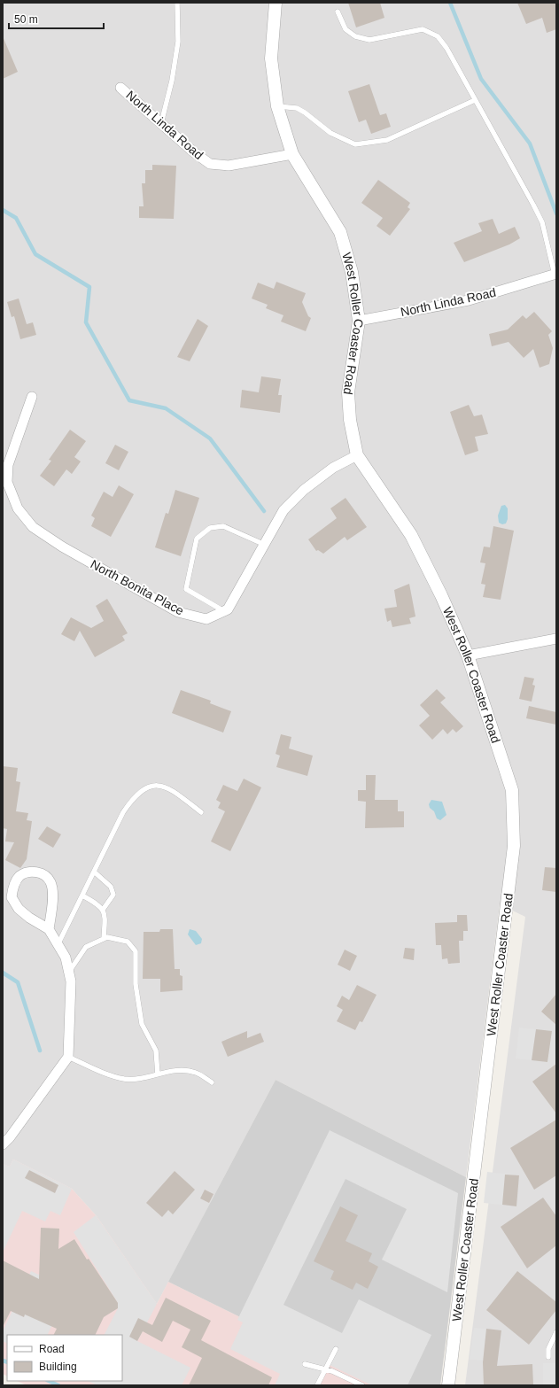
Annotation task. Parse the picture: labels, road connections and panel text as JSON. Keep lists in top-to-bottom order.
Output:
{
  "streets": {
    "street": ["North Linda Road", "West Roller Coaster Road", "North Bonita Place"]
  },
  "crossings": [
    ["North Linda Road", "West Roller Coaster Road"],
    ["West Roller Coaster Road", "North Bonita Place"]
  ],
  "legend": ["Road", "Building"],
  "scale_bar": "50 m"
}
